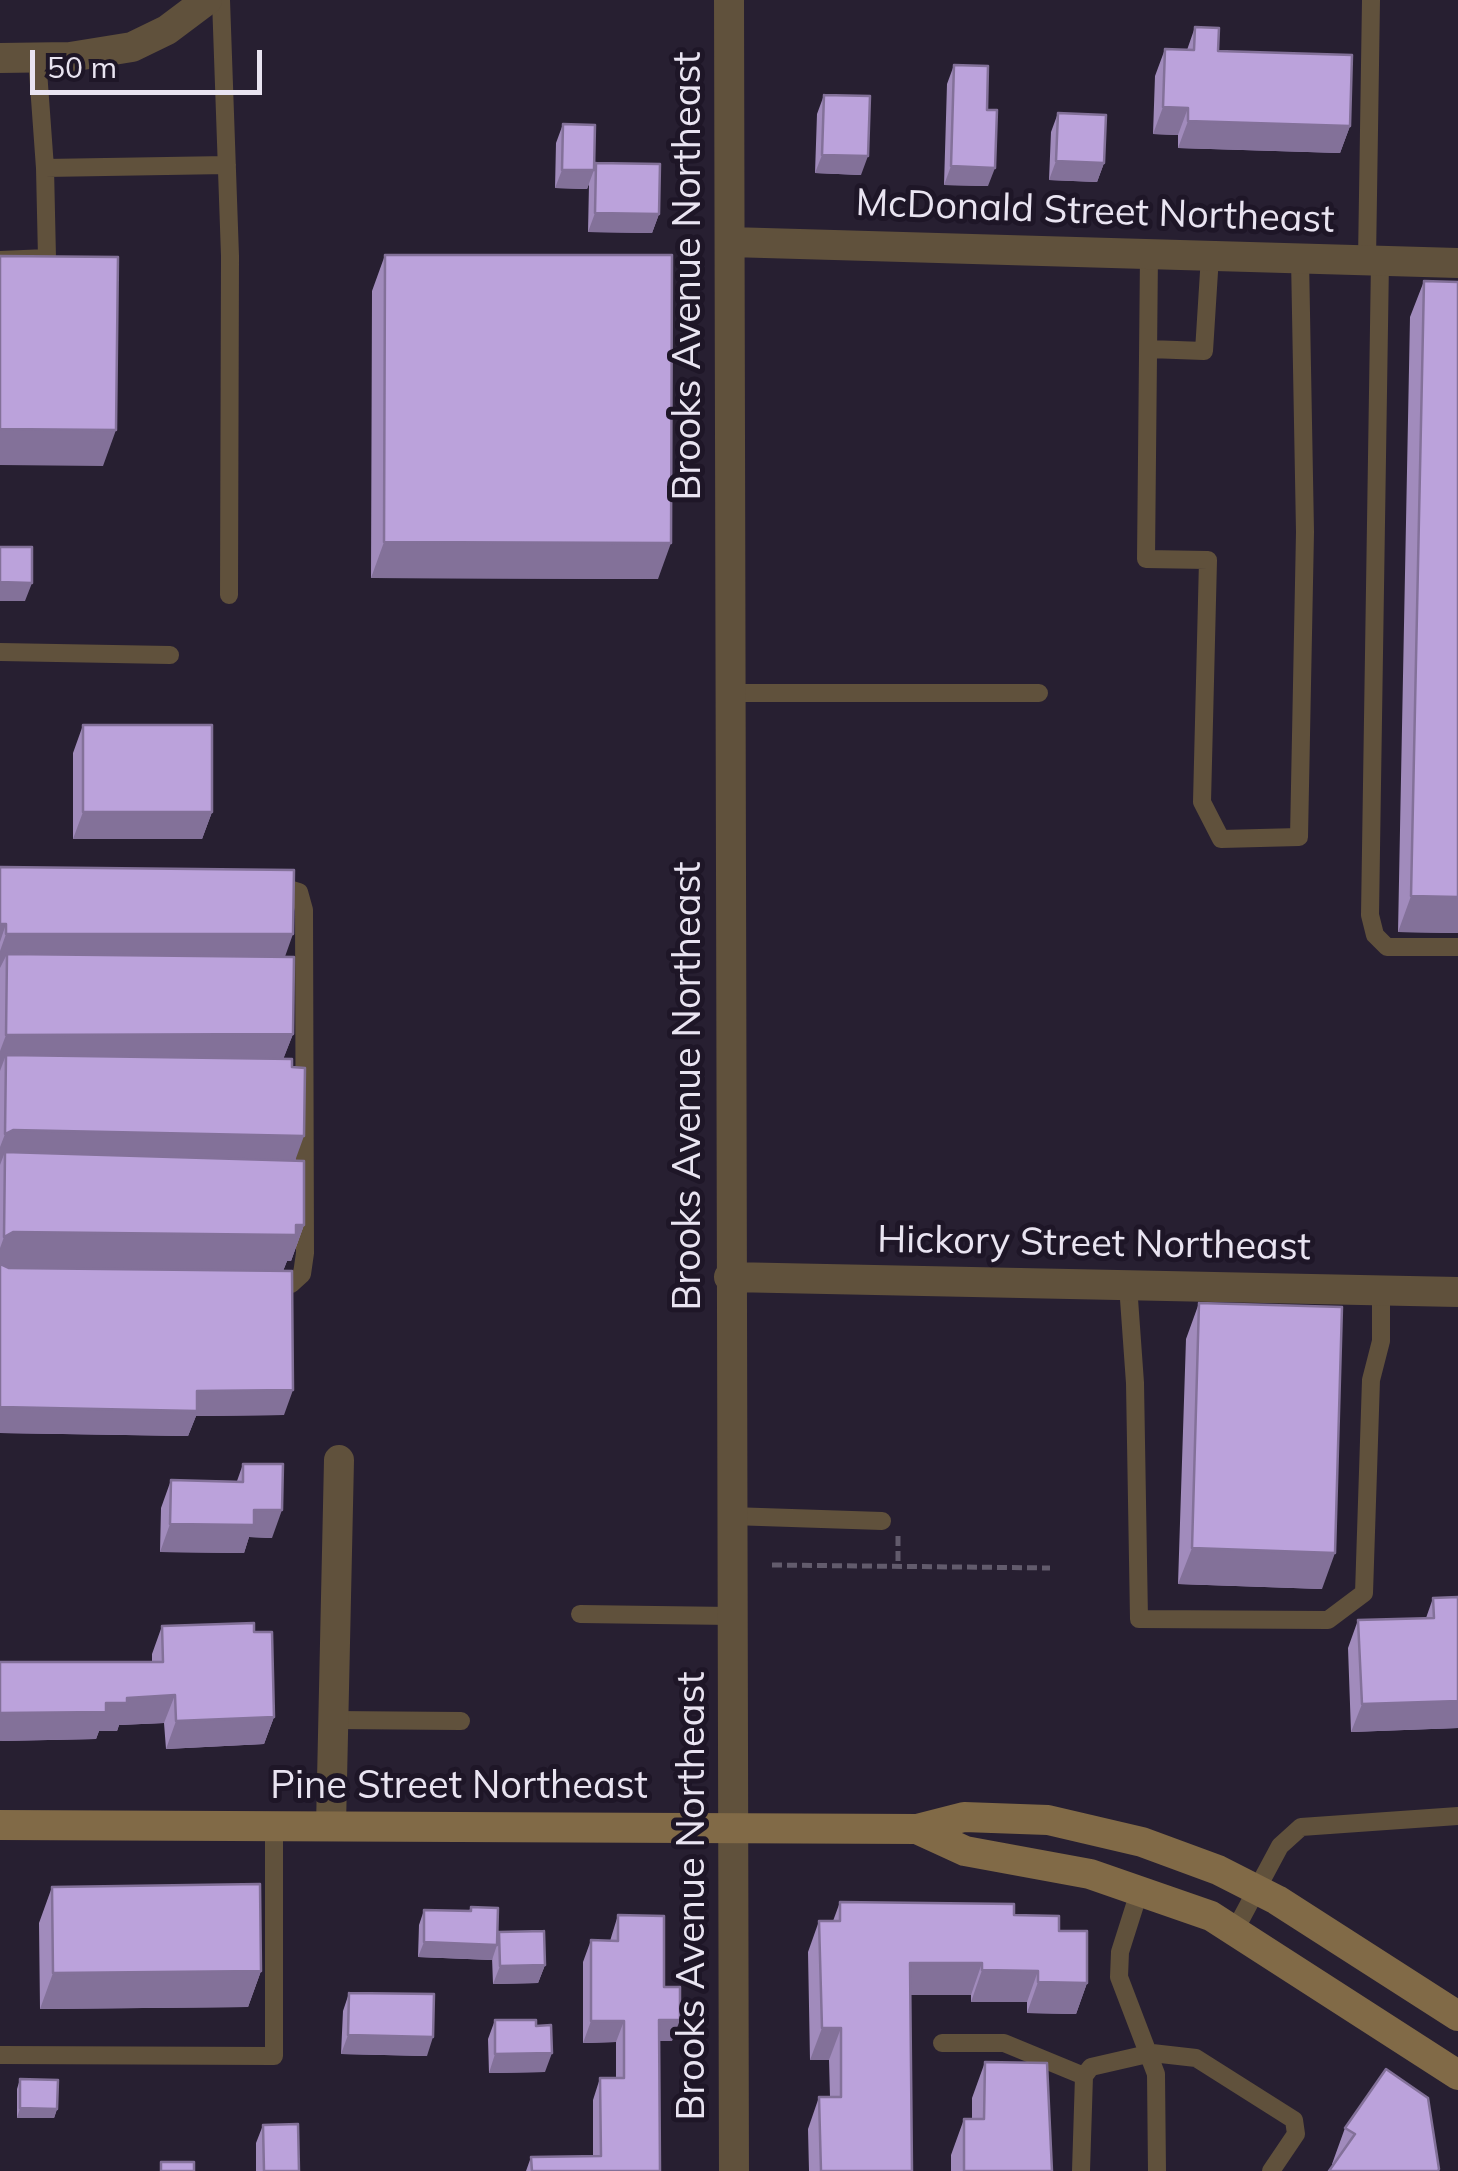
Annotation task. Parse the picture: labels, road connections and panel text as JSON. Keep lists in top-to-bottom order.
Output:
{
  "streets": {
    "main road": ["Pine Street Northeast"],
    "street": ["McDonald Street Northeast", "Brooks Avenue Northeast", "Hickory Street Northeast"]
  },
  "crossings": [
    ["McDonald Street Northeast", "Brooks Avenue Northeast"],
    ["Brooks Avenue Northeast", "Hickory Street Northeast"],
    ["Brooks Avenue Northeast", "Pine Street Northeast"]
  ],
  "scale_bar": "50 m"
}
